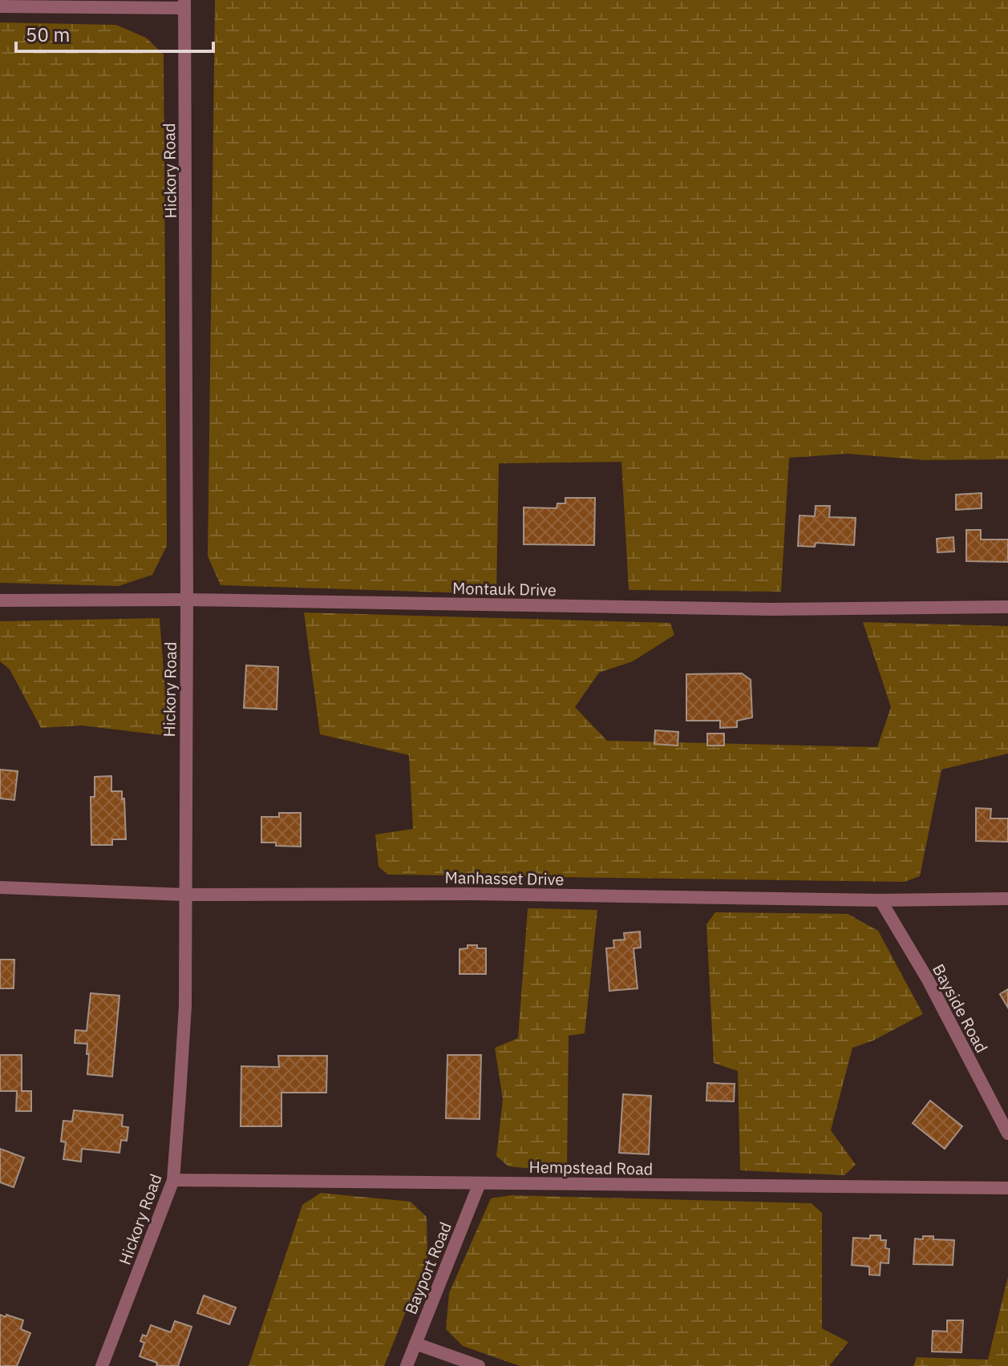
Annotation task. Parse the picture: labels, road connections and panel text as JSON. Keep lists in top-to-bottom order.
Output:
{
  "streets": {
    "street": [
      "Hickory Road",
      "Montauk Drive",
      "Manhasset Drive",
      "Bayside Road",
      "Hempstead Road",
      "Bayport Road"
    ]
  },
  "crossings": [
    ["Hickory Road", "Montauk Drive"],
    ["Hickory Road", "Manhasset Drive"],
    ["Hickory Road", "Hempstead Road"],
    ["Manhasset Drive", "Bayside Road"],
    ["Hempstead Road", "Bayport Road"]
  ],
  "scale_bar": "50 m"
}
